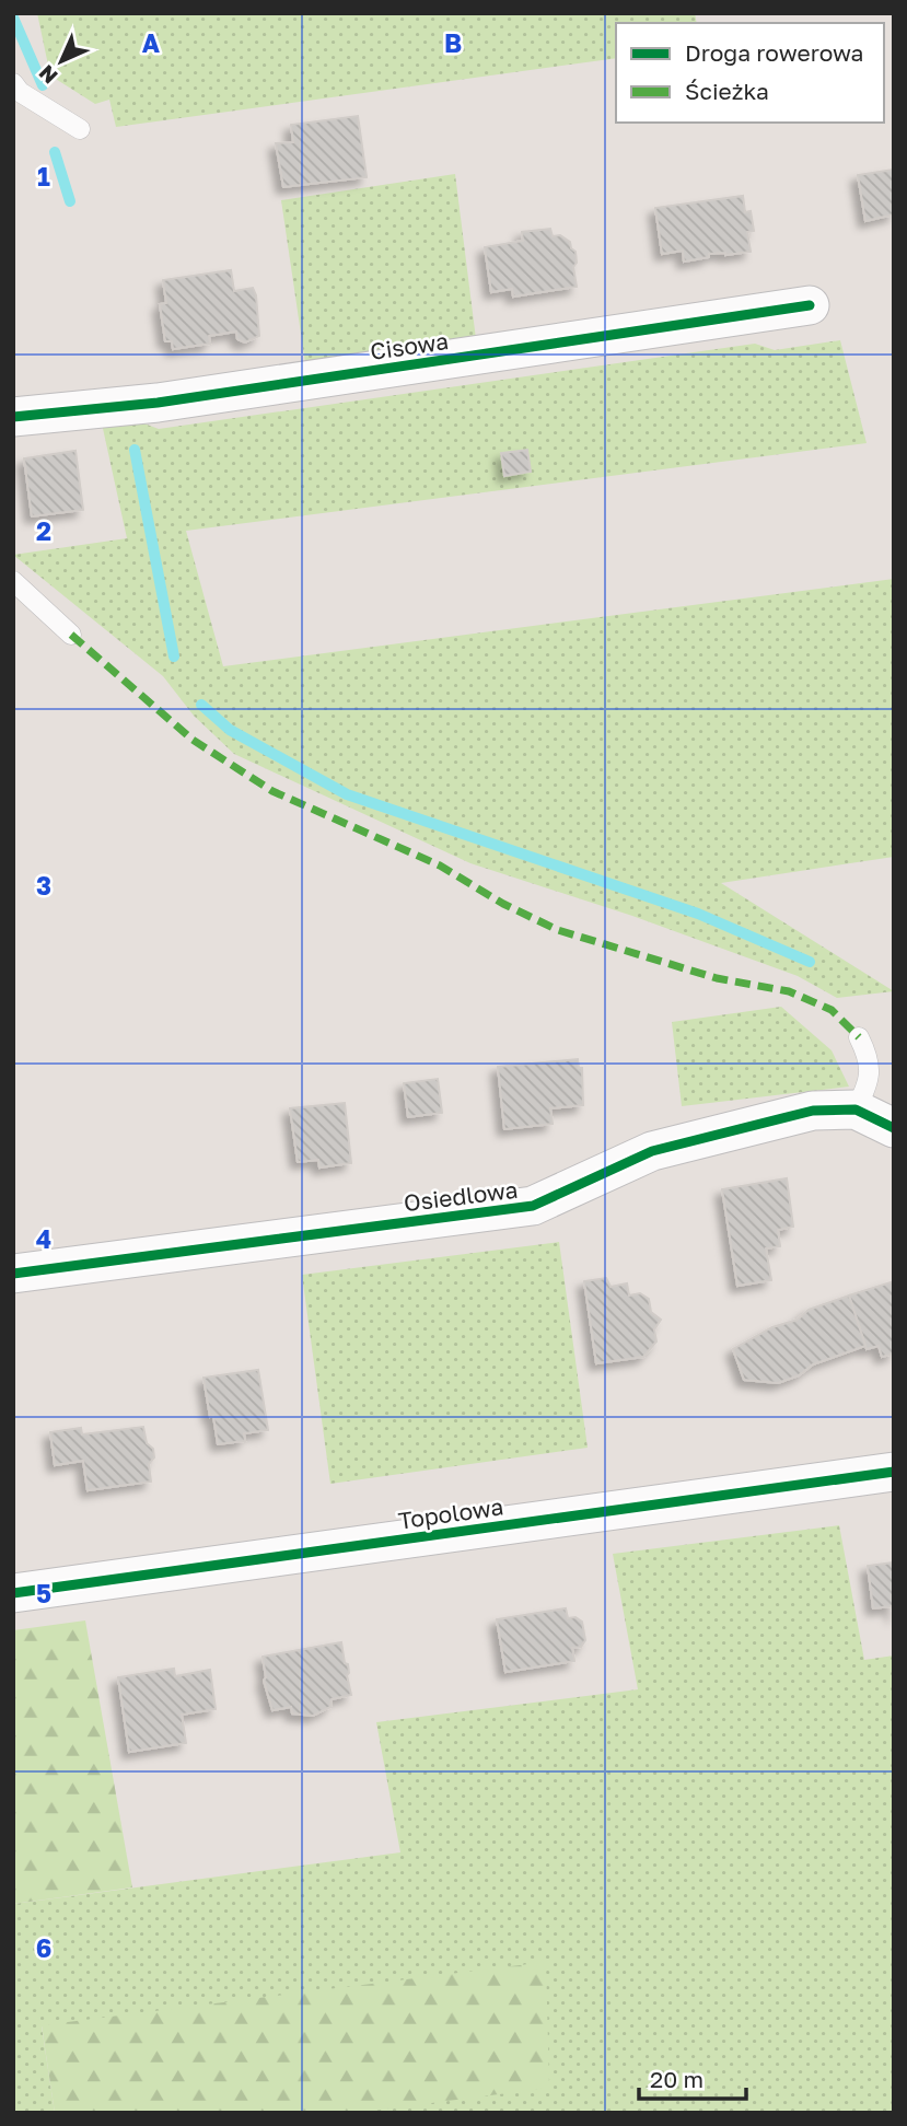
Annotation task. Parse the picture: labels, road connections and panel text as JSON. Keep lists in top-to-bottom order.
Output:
{
  "streets": {
    "street": ["Cisowa", "Osiedlowa", "Topolowa"]
  },
  "legend": ["Droga rowerowa", "Ścieżka"],
  "scale_bar": "20 m",
  "north": "bottom left",
  "grid": {
    "columns": ["A", "B"],
    "rows": [
      "1",
      "2",
      "3",
      "4",
      "5",
      "6"
    ]
  }
}
